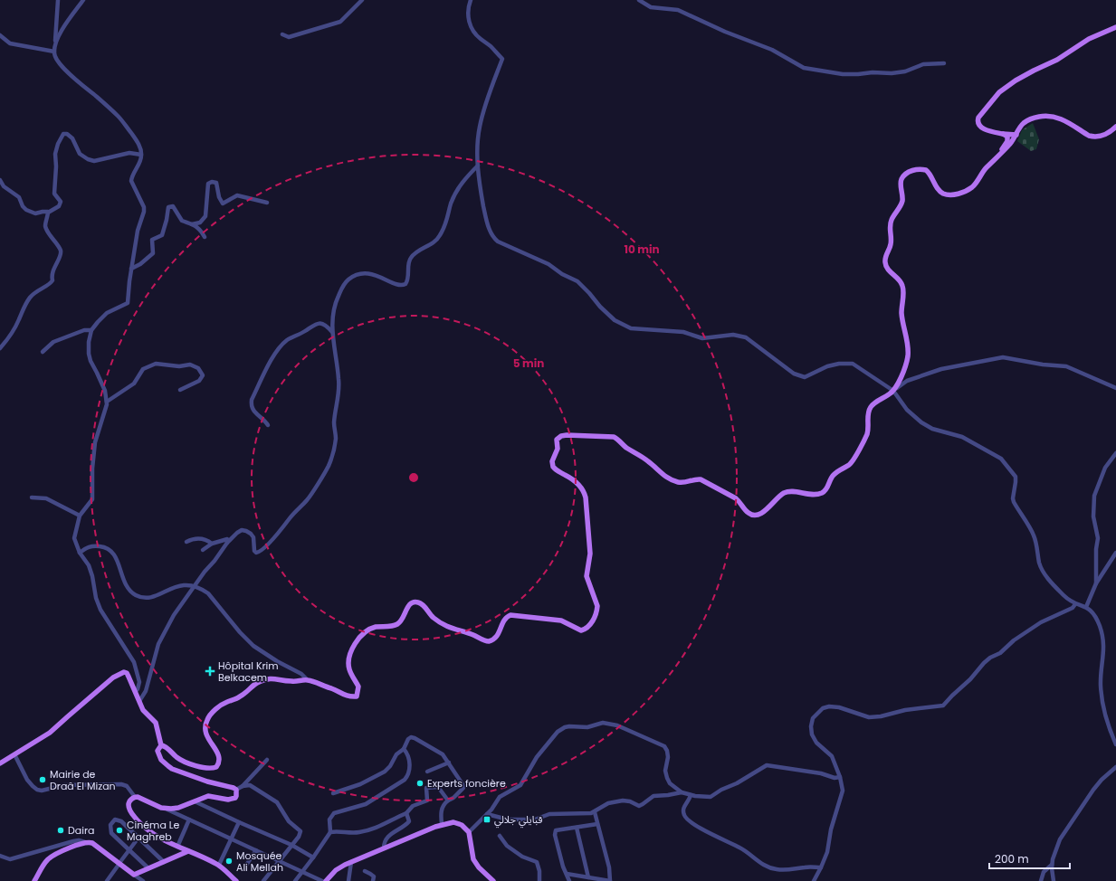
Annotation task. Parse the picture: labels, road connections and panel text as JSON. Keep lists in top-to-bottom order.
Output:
{
  "places": {
    "health": ["Hôpital Krim Belkacem"],
    "other": [
      "Mairie de Draâ El Mizan",
      "Experts foncière",
      "Daira",
      "Cinéma Le Maghreb",
      "Mosquée Ali Mellah"
    ],
    "transit": ["قبايلي جلالي"]
  },
  "scale_bar": "200 m",
  "rings": ["10 min", "5 min"]
}
